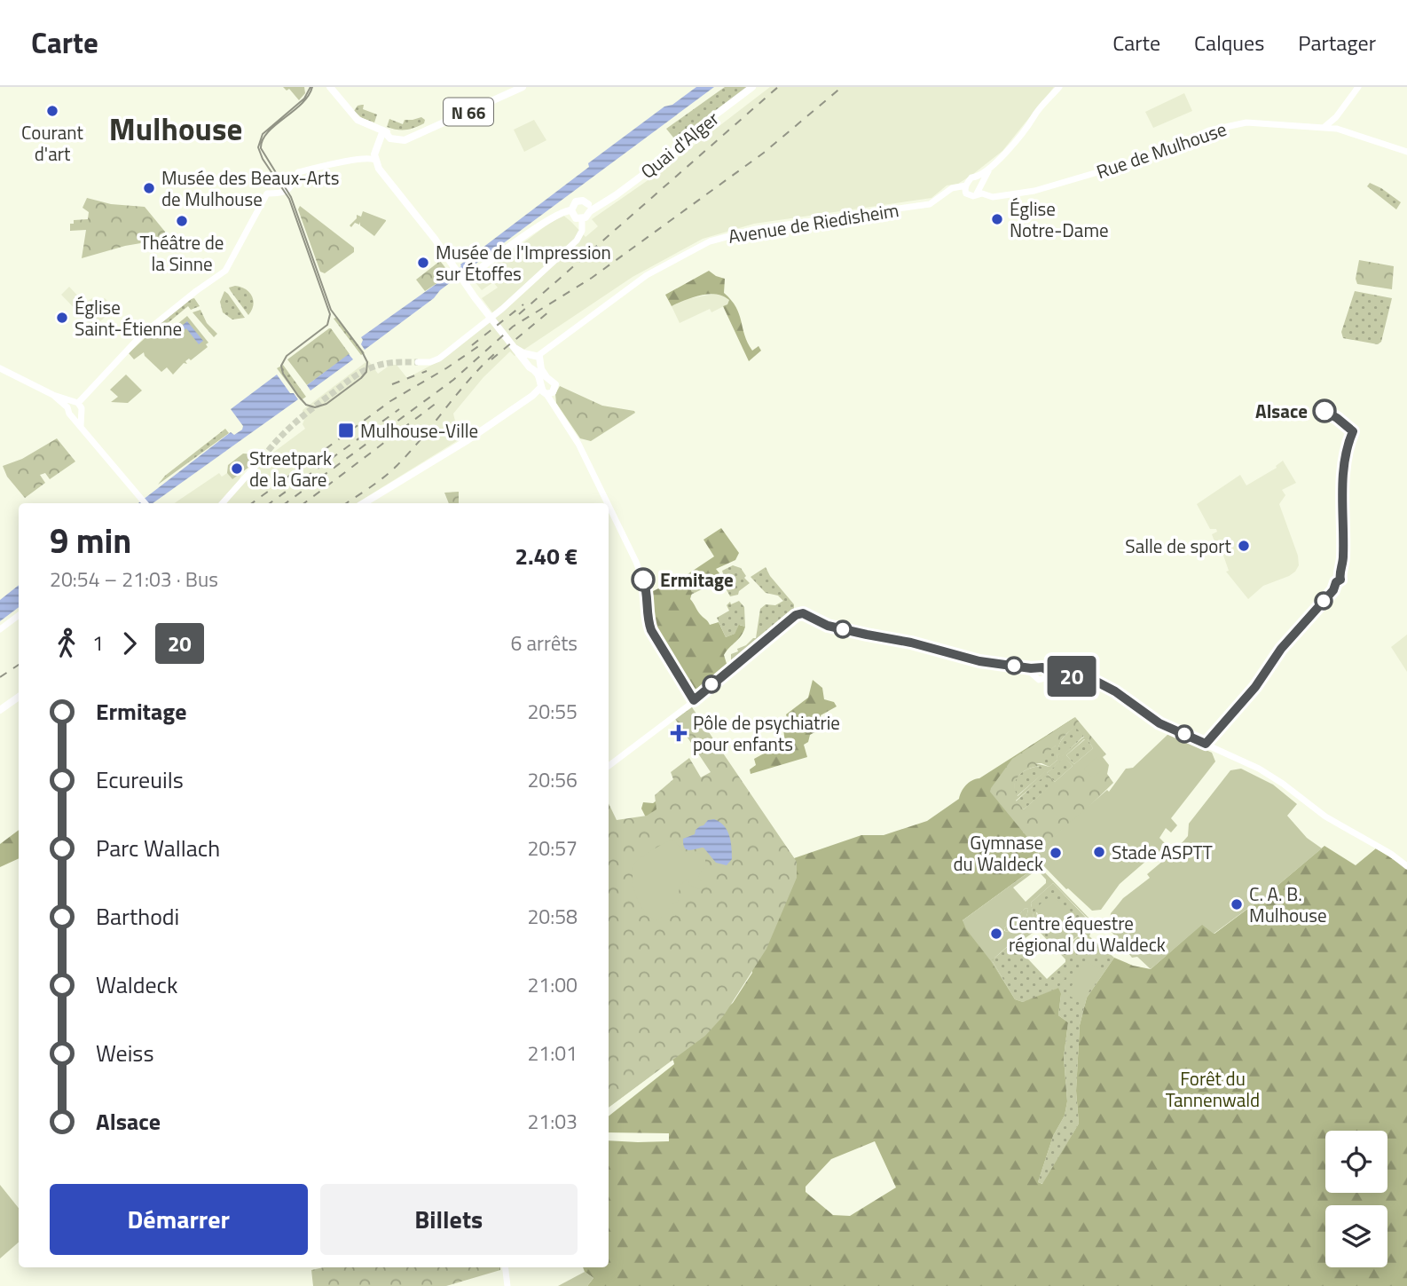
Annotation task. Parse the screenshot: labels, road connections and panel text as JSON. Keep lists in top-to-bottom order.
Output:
{
  "streets": {
    "main road": [
      "N 66",
      "Quai d'Alger",
      "Rue de Mulhouse",
      "Avenue de Riedisheim"
    ]
  },
  "crossings": [
    ["Rue de Mulhouse", "Avenue de Riedisheim"]
  ],
  "districts": ["Mulhouse"],
  "parks": ["Forêt du Tannenwald"],
  "places": {
    "other": [
      "Courant d'art",
      "Musée des Beaux-Arts de Mulhouse",
      "Église Notre-Dame",
      "Théâtre de la Sinne",
      "Musée de l'Impression sur Étoffes",
      "Église Saint-Étienne",
      "Alsace",
      "Streetpark de la Gare",
      "Salle de sport",
      "Ermitage",
      "Stade ASPTT",
      "Gymnase du Waldeck",
      "C. A. B. Mulhouse",
      "Centre équestre régional du Waldeck"
    ],
    "transit": ["Mulhouse-Ville"],
    "health": ["Pôle de psychiatrie pour enfants"]
  },
  "lines": ["bus line 20"],
  "page": {
    "header": "Carte",
    "nav": ["Carte", "Calques", "Partager"],
    "on_map": "20",
    "heading": ["9 min", "20:54 – 21:03 · Bus", "2.40 €"],
    "legs": ["1", "20", "6 arrêts"],
    "list": [
      {
        "name": "Ermitage",
        "value": "20:55"
      },
      {
        "name": "Ecureuils",
        "value": "20:56"
      },
      {
        "name": "Parc Wallach",
        "value": "20:57"
      },
      {
        "name": "Barthodi",
        "value": "20:58"
      },
      {
        "name": "Waldeck",
        "value": "21:00"
      },
      {
        "name": "Weiss",
        "value": "21:01"
      },
      {
        "name": "Alsace",
        "value": "21:03"
      }
    ],
    "buttons": ["Démarrer", "Billets"]
  }
}
